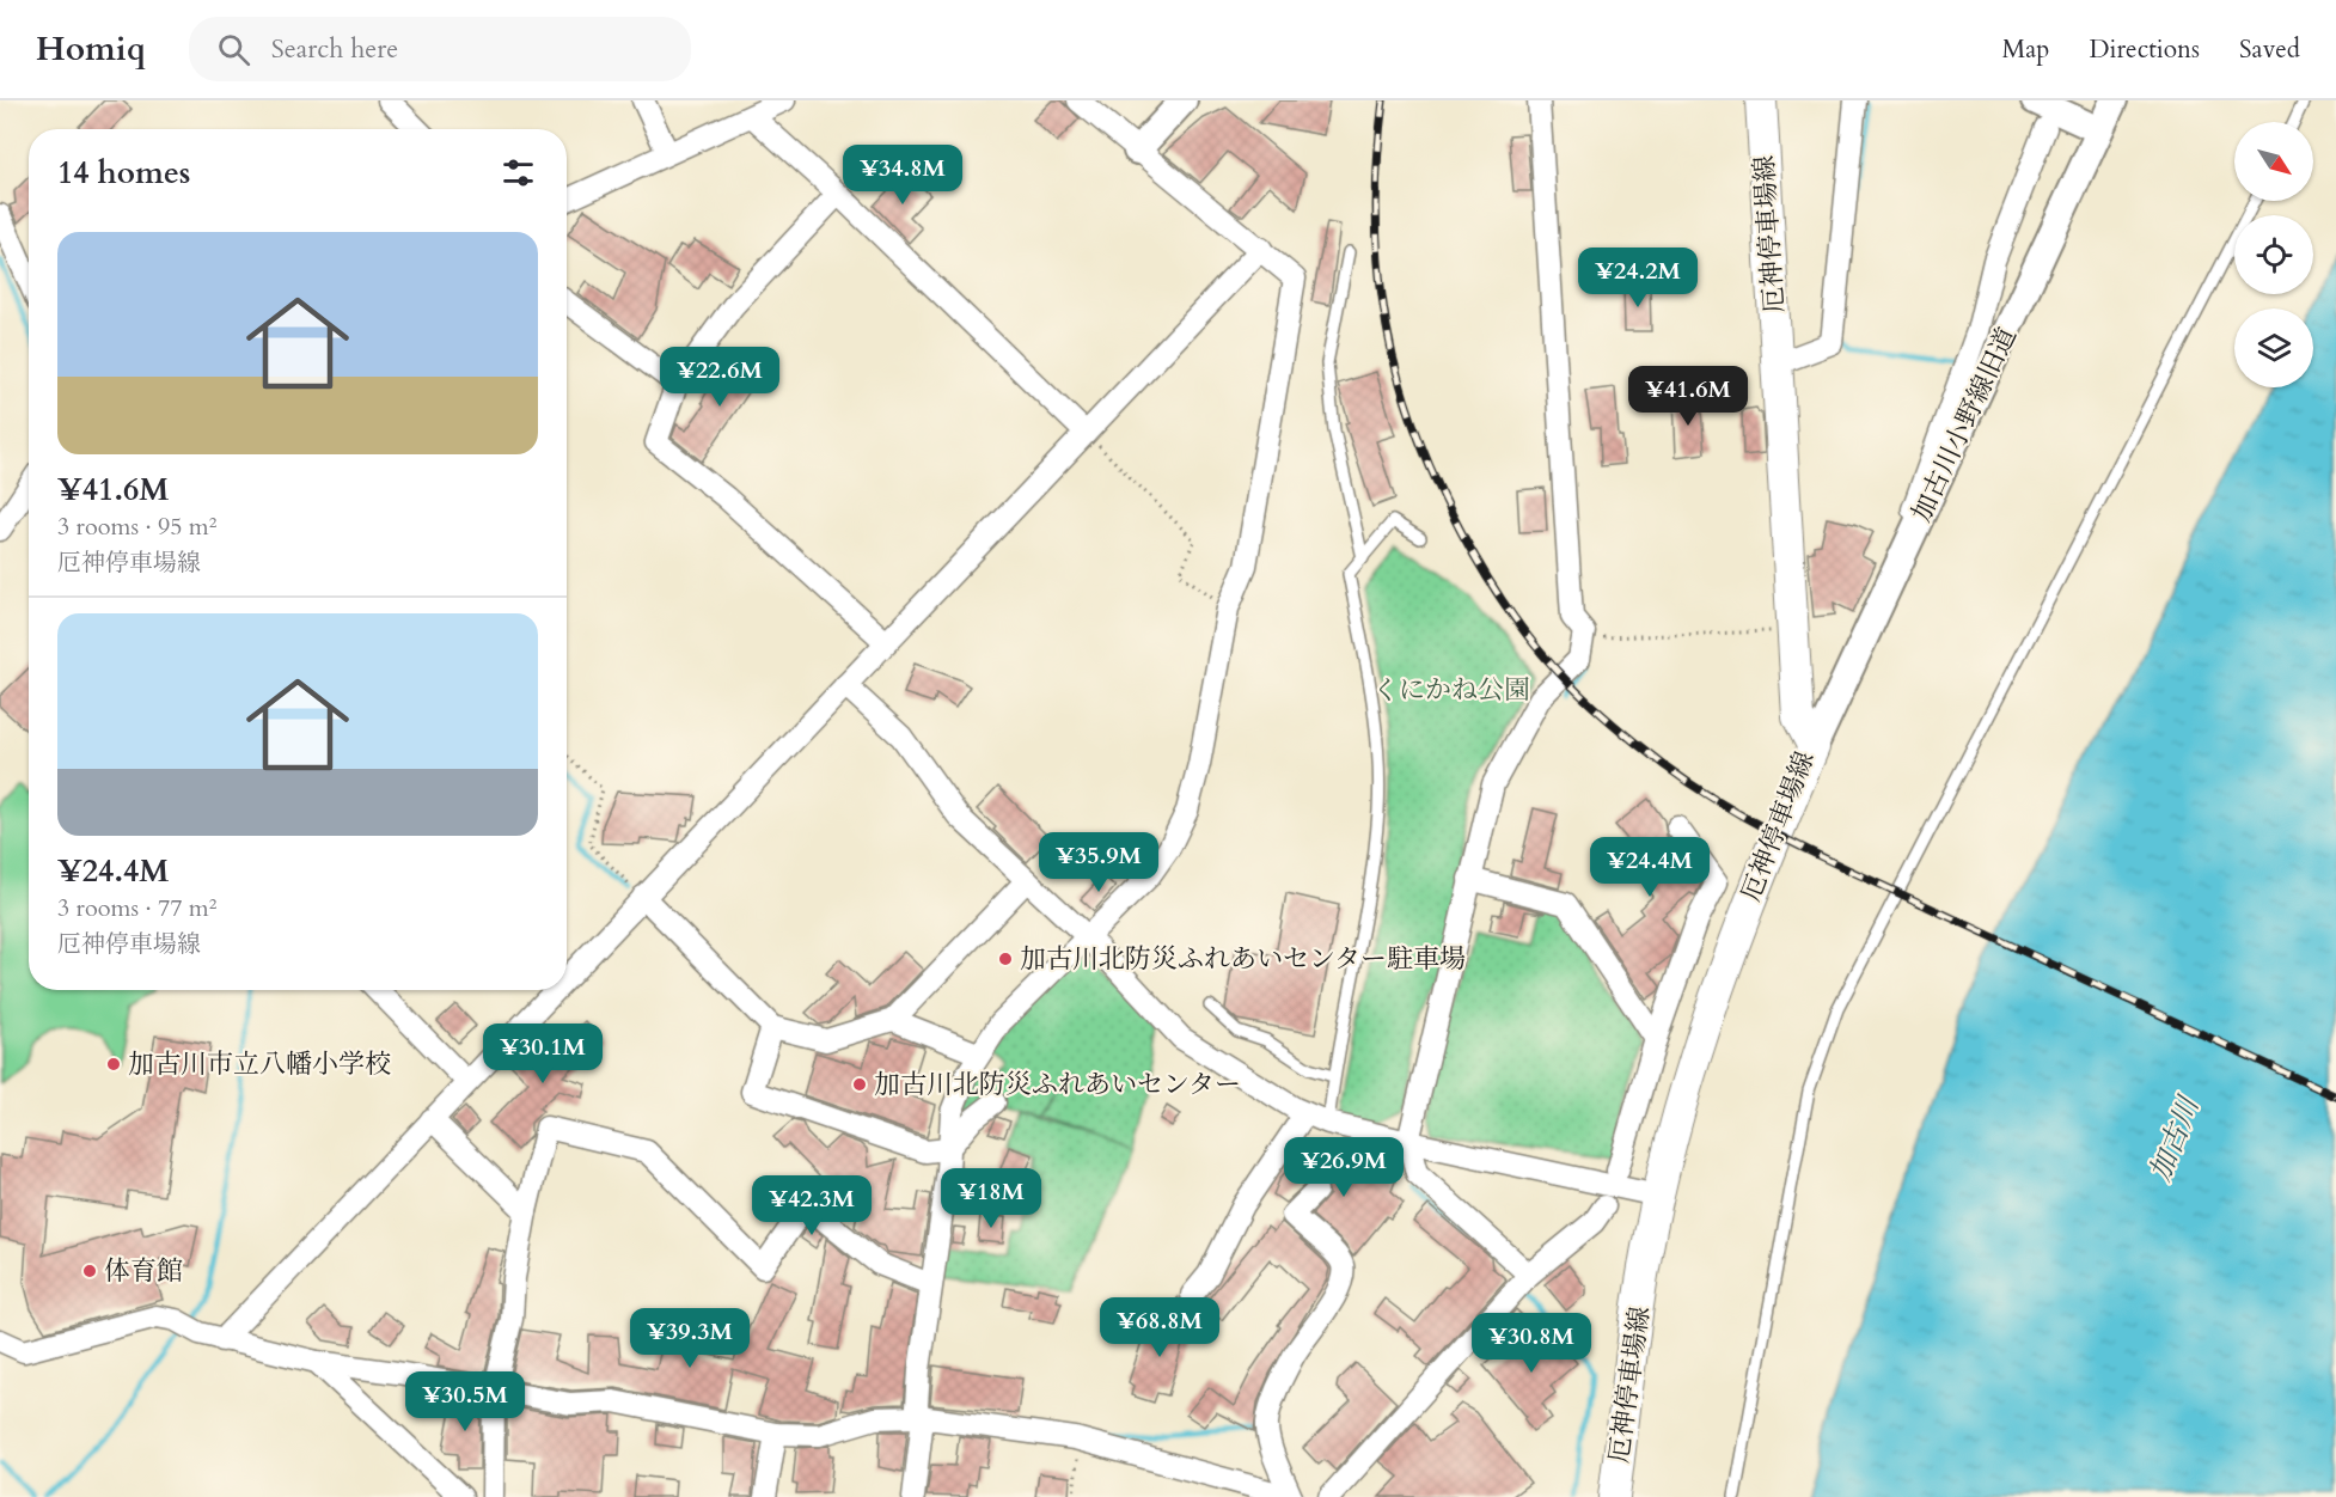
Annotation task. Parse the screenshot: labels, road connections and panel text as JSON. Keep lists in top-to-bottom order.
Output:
{
  "streets": {
    "main road": ["厄神停車場線"],
    "street": ["加古川小野線旧道"]
  },
  "crossings": [
    ["厄神停車場線", "加古川小野線旧道"]
  ],
  "water": ["加古川"],
  "parks": ["くにかね公園"],
  "places": [
    "加古川北防災ふれあいセンター駐車場",
    "加古川市立八幡小学校",
    "加古川北防災ふれあいセンター",
    "体育館"
  ],
  "north": "bottom right",
  "page": {
    "header": "Homiq",
    "search": "Search here",
    "nav": ["Map", "Directions", "Saved"],
    "heading": "14 homes",
    "price": [
      "¥34.8M",
      "¥24.2M",
      "¥22.6M",
      "¥41.6M",
      "¥35.9M",
      "¥24.4M",
      "¥30.1M",
      "¥26.9M",
      "¥18M",
      "¥42.3M",
      "¥68.8M",
      "¥39.3M",
      "¥30.8M",
      "¥30.5M"
    ],
    "list": [
      {
        "name": "¥41.6M",
        "note": "3 rooms · 95 m² · 厄神停車場線"
      },
      {
        "name": "¥24.4M",
        "note": "3 rooms · 77 m² · 厄神停車場線"
      }
    ]
  }
}
